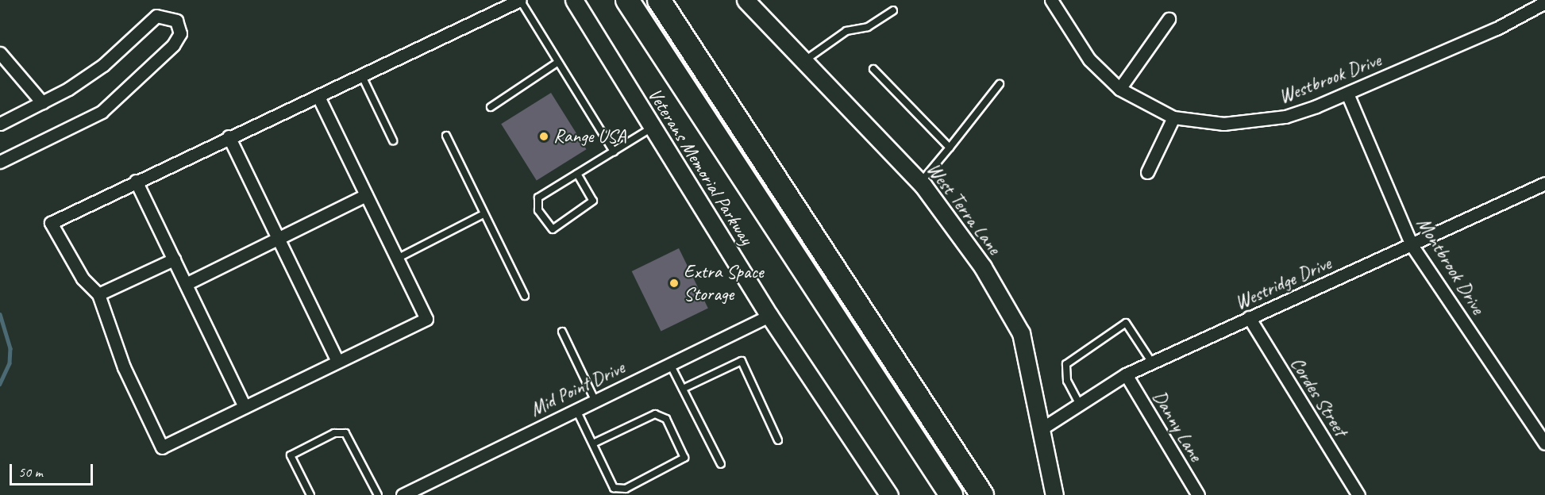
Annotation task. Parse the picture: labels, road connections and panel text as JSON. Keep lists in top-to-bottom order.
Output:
{
  "streets": {
    "street": [
      "Westbrook Drive",
      "Veterans Memorial Parkway",
      "West Terra Lane",
      "Montbrook Drive",
      "Westridge Drive",
      "Mid Point Drive",
      "Cordes Street",
      "Danny Lane"
    ]
  },
  "crossings": [
    ["Westbrook Drive", "Montbrook Drive"],
    ["Veterans Memorial Parkway", "Mid Point Drive"],
    ["West Terra Lane", "Westridge Drive"],
    ["Montbrook Drive", "Westridge Drive"],
    ["Westridge Drive", "Cordes Street"],
    ["Westridge Drive", "Danny Lane"]
  ],
  "places": ["Range USA", "Extra Space Storage"],
  "scale_bar": "50 m"
}
